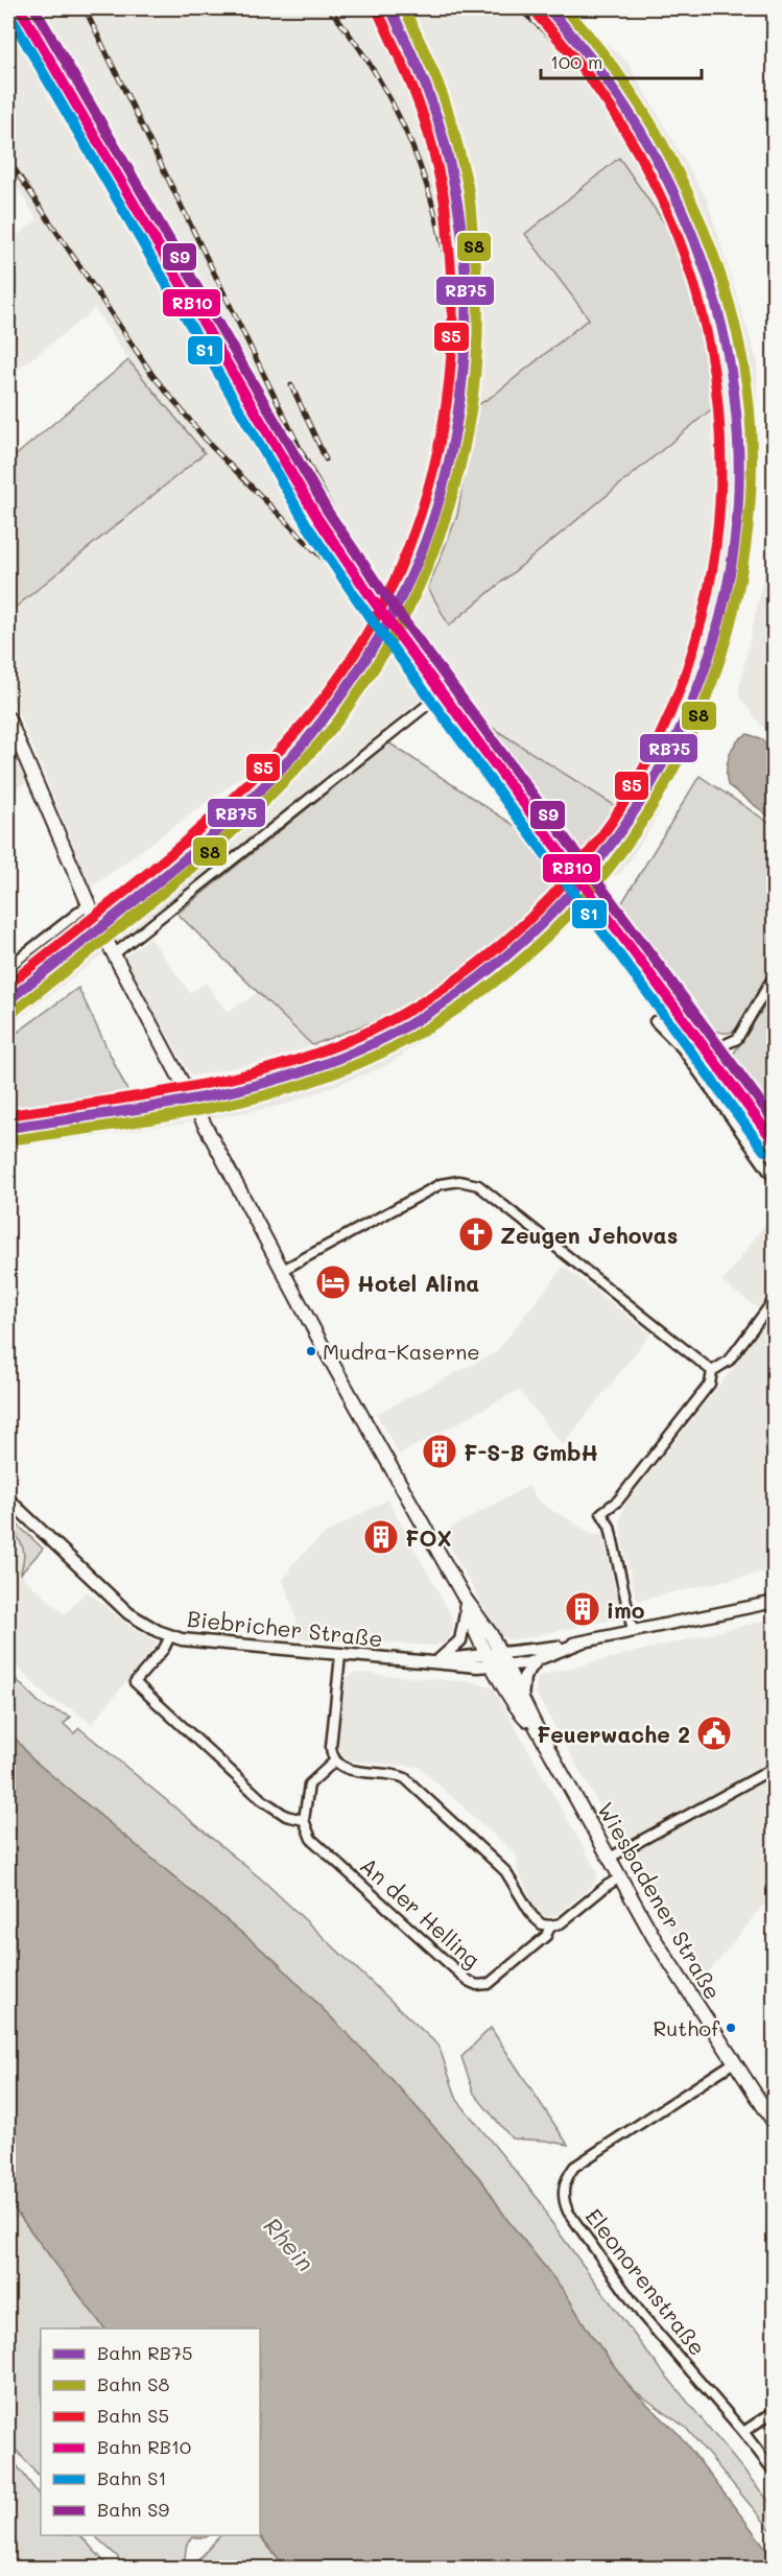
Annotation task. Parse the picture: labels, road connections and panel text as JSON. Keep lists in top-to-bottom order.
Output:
{
  "streets": {
    "main road": ["Wiesbadener Straße"],
    "street": ["Biebricher Straße", "An der Helling", "Eleonorenstraße"]
  },
  "crossings": [
    ["Biebricher Straße", "Wiesbadener Straße"],
    ["Wiesbadener Straße", "An der Helling"],
    ["Wiesbadener Straße", "Eleonorenstraße"]
  ],
  "water": ["Rhein"],
  "places": {
    "church": ["Zeugen Jehovas"],
    "hotel": ["Hotel Alina"],
    "other": ["Mudra-Kaserne", "Ruthof"],
    "building": ["F-S-B GmbH", "FOX", "imo"],
    "public building": ["Feuerwache 2"]
  },
  "lines": [
    "rail line RB75",
    "rail line S8",
    "rail line RB10",
    "rail line S9",
    "rail line S5",
    "rail line S1"
  ],
  "legend": [
    "Bahn RB75",
    "Bahn S8",
    "Bahn S5",
    "Bahn RB10",
    "Bahn S1",
    "Bahn S9"
  ],
  "scale_bar": "100 m"
}
